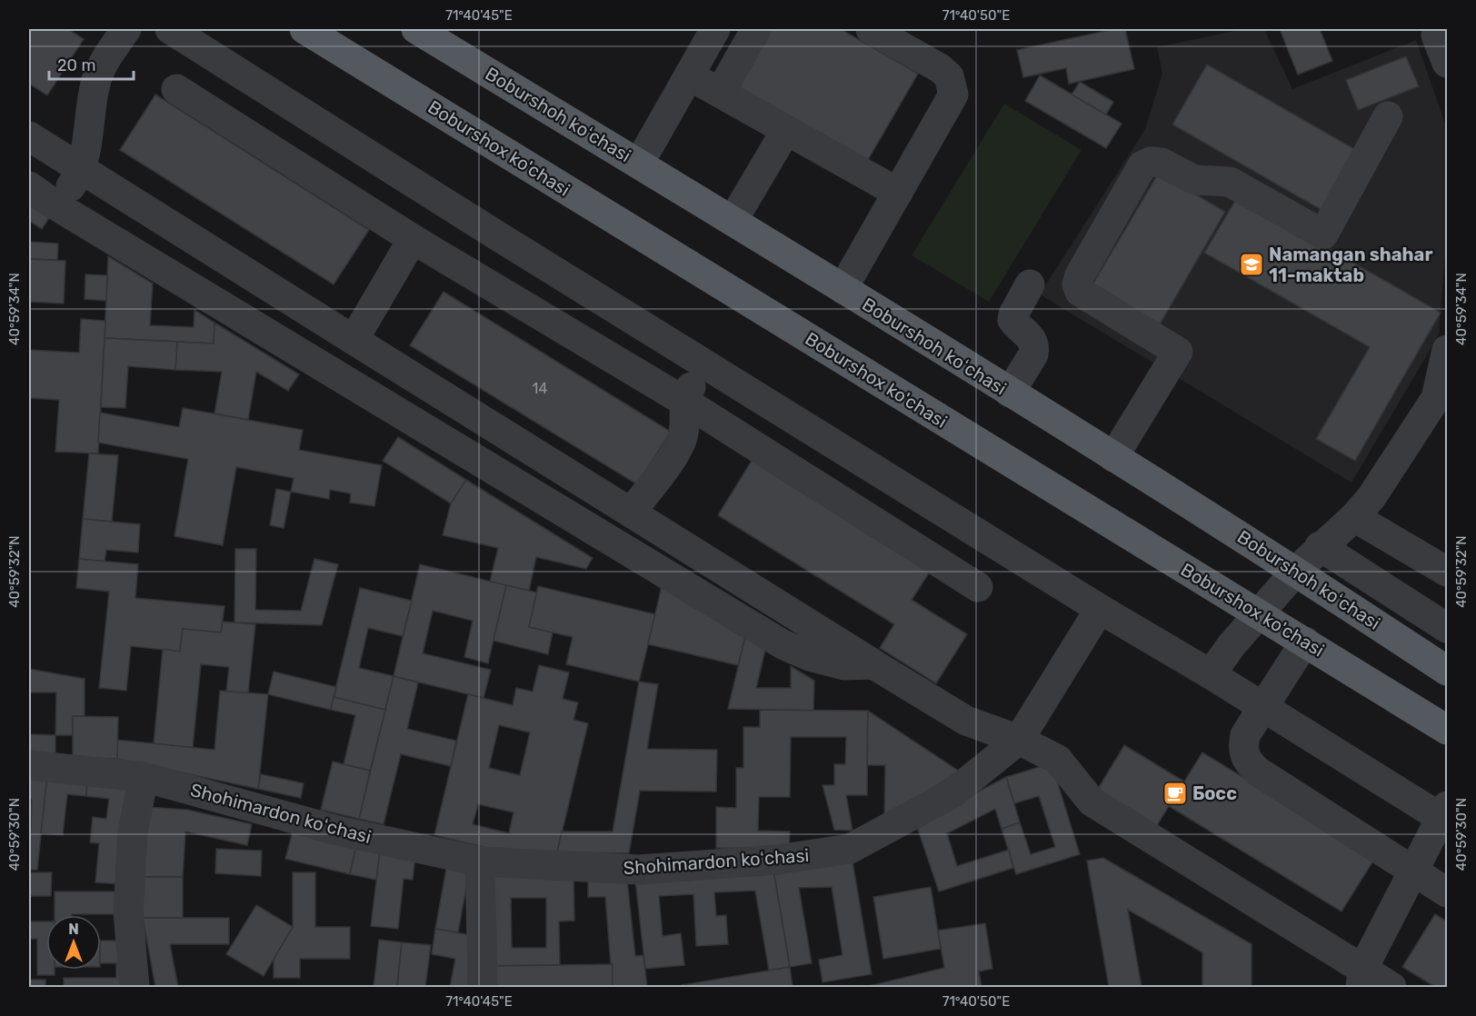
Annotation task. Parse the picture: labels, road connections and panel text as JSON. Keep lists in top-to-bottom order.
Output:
{
  "streets": {
    "main road": ["Boburshoh koʻchasi", "Boburshox ko'chasi"],
    "street": ["Shohimardon koʻchasi"]
  },
  "places": {
    "school or university": ["Namangan shahar 11-maktab"],
    "cafe": ["Босс"]
  },
  "house_numbers": ["14"],
  "scale_bar": "20 m",
  "north": "top",
  "coordinates": [
    "71°40'45\"E",
    "71°40'50\"E",
    "40°59'34\"N",
    "40°59'32\"N",
    "40°59'30\"N"
  ]
}
